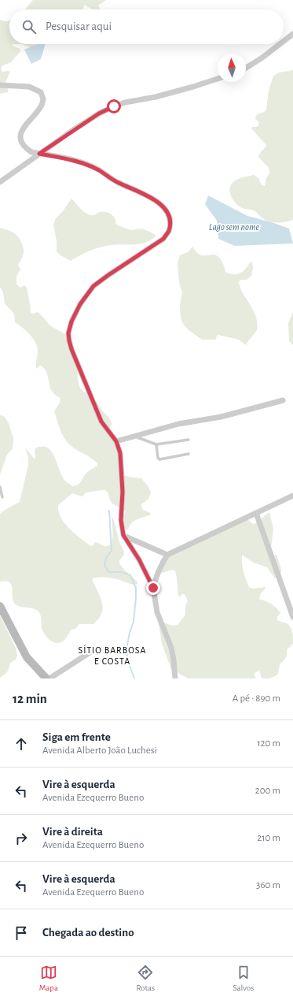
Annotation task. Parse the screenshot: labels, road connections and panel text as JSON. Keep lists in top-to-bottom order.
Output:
{
  "districts": ["SÍTIO BARBOSA E COSTA"],
  "water": ["Lago sem nome"],
  "north": "top",
  "page": {
    "search": "Pesquisar aqui",
    "heading": ["12 min", "A pé · 890 m"],
    "list": [
      ["Siga em frente", "Avenida Alberto João Luchesi", "120 m"],
      ["Vire à esquerda", "Avenida Ezequerro Bueno", "200 m"],
      ["Vire à direita", "Avenida Ezequerro Bueno", "210 m"],
      ["Vire à esquerda", "Avenida Ezequerro Bueno", "360 m"],
      "Chegada ao destino"
    ],
    "nav": ["Mapa", "Rotas", "Salvos"]
  }
}
